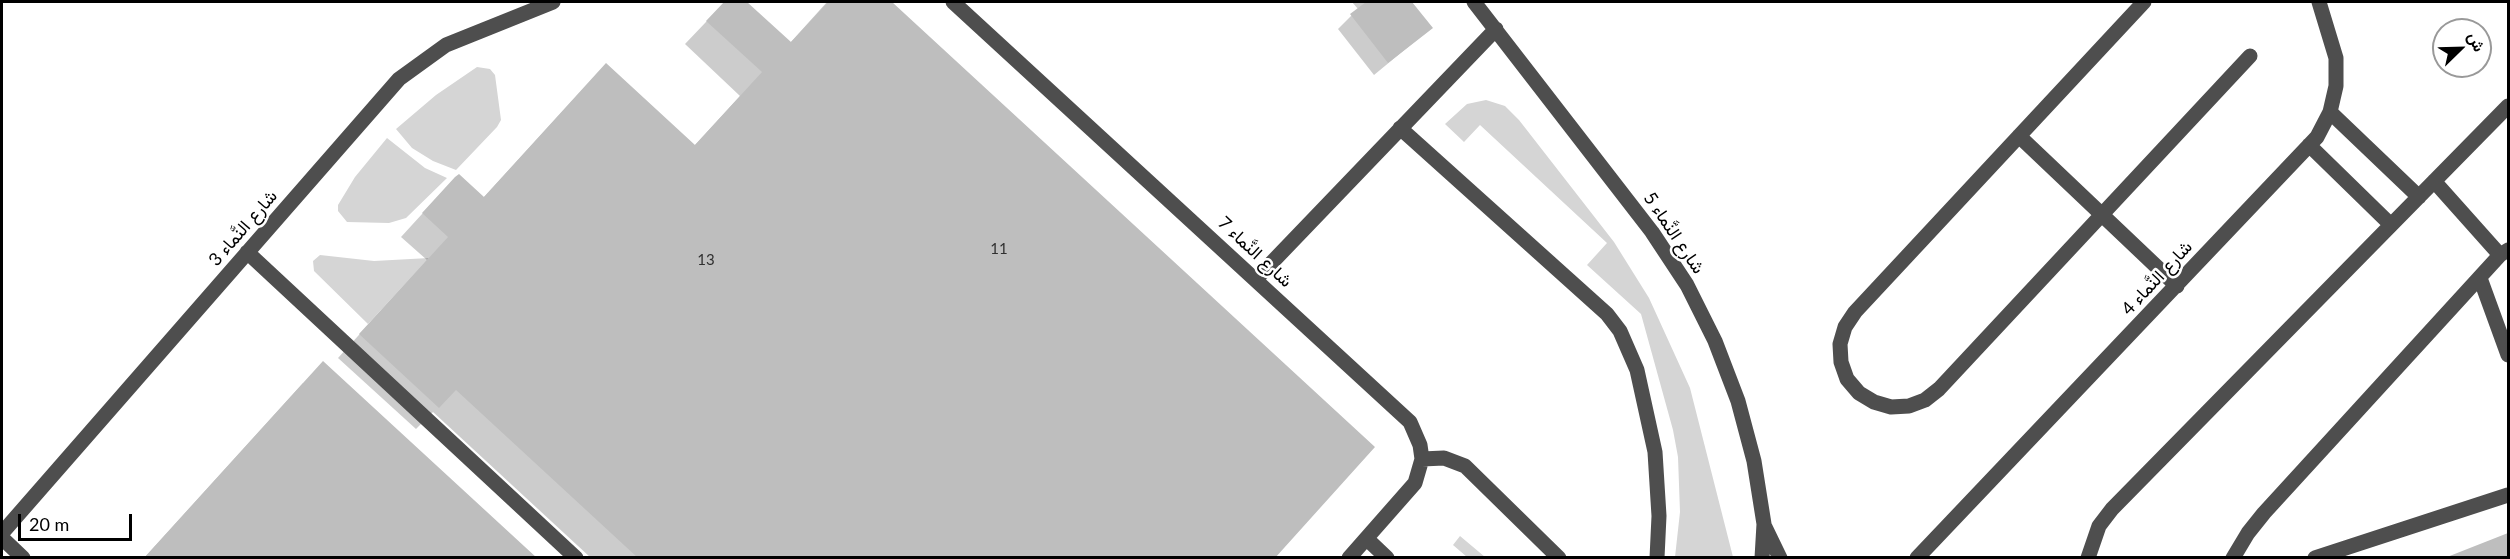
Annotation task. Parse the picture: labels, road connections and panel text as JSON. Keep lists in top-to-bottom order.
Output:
{
  "streets": {
    "street": [
      "شارع النَّماء 3",
      "شارع النَّماء 5",
      "شارع النَّماء 7",
      "شارع النَّماء 4"
    ]
  },
  "house_numbers": ["11", "13"],
  "scale_bar": "20 m",
  "north": "top right"
}
